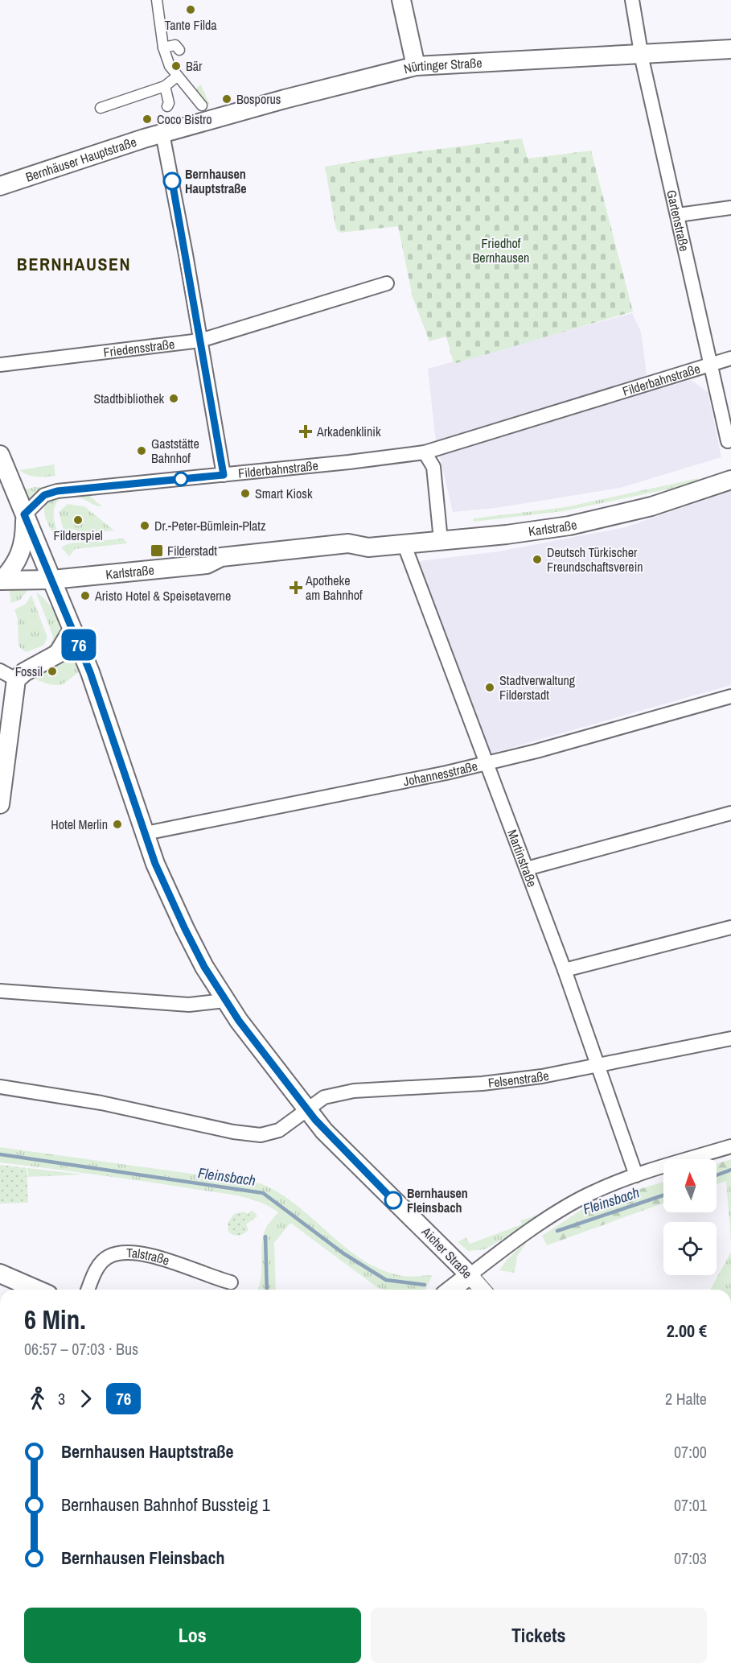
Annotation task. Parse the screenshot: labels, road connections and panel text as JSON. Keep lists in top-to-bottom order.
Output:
{
  "streets": {
    "main road": [
      "Nürtinger Straße",
      "Bernhäuser Hauptstraße",
      "Karlstraße",
      "Aicher Straße"
    ],
    "street": [
      "Gartenstraße",
      "Friedensstraße",
      "Filderbahnstraße",
      "Johannesstraße",
      "Martinstraße",
      "Felsenstraße",
      "Talstraße"
    ]
  },
  "crossings": [
    ["Nürtinger Straße", "Bernhäuser Hauptstraße"],
    ["Nürtinger Straße", "Gartenstraße"],
    ["Gartenstraße", "Filderbahnstraße"],
    ["Filderbahnstraße", "Aicher Straße"],
    ["Karlstraße", "Martinstraße"],
    ["Karlstraße", "Aicher Straße"],
    ["Johannesstraße", "Martinstraße"],
    ["Johannesstraße", "Aicher Straße"],
    ["Martinstraße", "Felsenstraße"],
    ["Felsenstraße", "Aicher Straße"]
  ],
  "districts": ["BERNHAUSEN"],
  "water": ["Fleinsbach"],
  "parks": ["Friedhof Bernhausen"],
  "places": {
    "other": [
      "Tante Filda",
      "Bär",
      "Bosporus",
      "Coco Bistro",
      "Bernhausen Hauptstraße",
      "Stadtbibliothek",
      "Gaststätte Bahnhof",
      "Smart Kiosk",
      "Filderspiel",
      "Dr.-Peter-Bümlein-Platz",
      "Deutsch Türkischer Freundschaftsverein",
      "Aristo Hotel & Speisetaverne",
      "Fossil",
      "Stadtverwaltung Filderstadt",
      "Hotel Merlin",
      "Bernhausen Fleinsbach"
    ],
    "health": ["Arkadenklinik", "Apotheke am Bahnhof"],
    "transit": ["Filderstadt"]
  },
  "lines": ["bus line 76"],
  "north": "top",
  "page": {
    "on_map": "76",
    "heading": ["6 Min.", "06:57 – 07:03 · Bus", "2.00 €"],
    "legs": ["3", "76", "2 Halte"],
    "list": [
      {
        "name": "Bernhausen Hauptstraße",
        "value": "07:00"
      },
      {
        "name": "Bernhausen Bahnhof Bussteig 1",
        "value": "07:01"
      },
      {
        "name": "Bernhausen Fleinsbach",
        "value": "07:03"
      }
    ],
    "buttons": ["Los", "Tickets"]
  }
}
